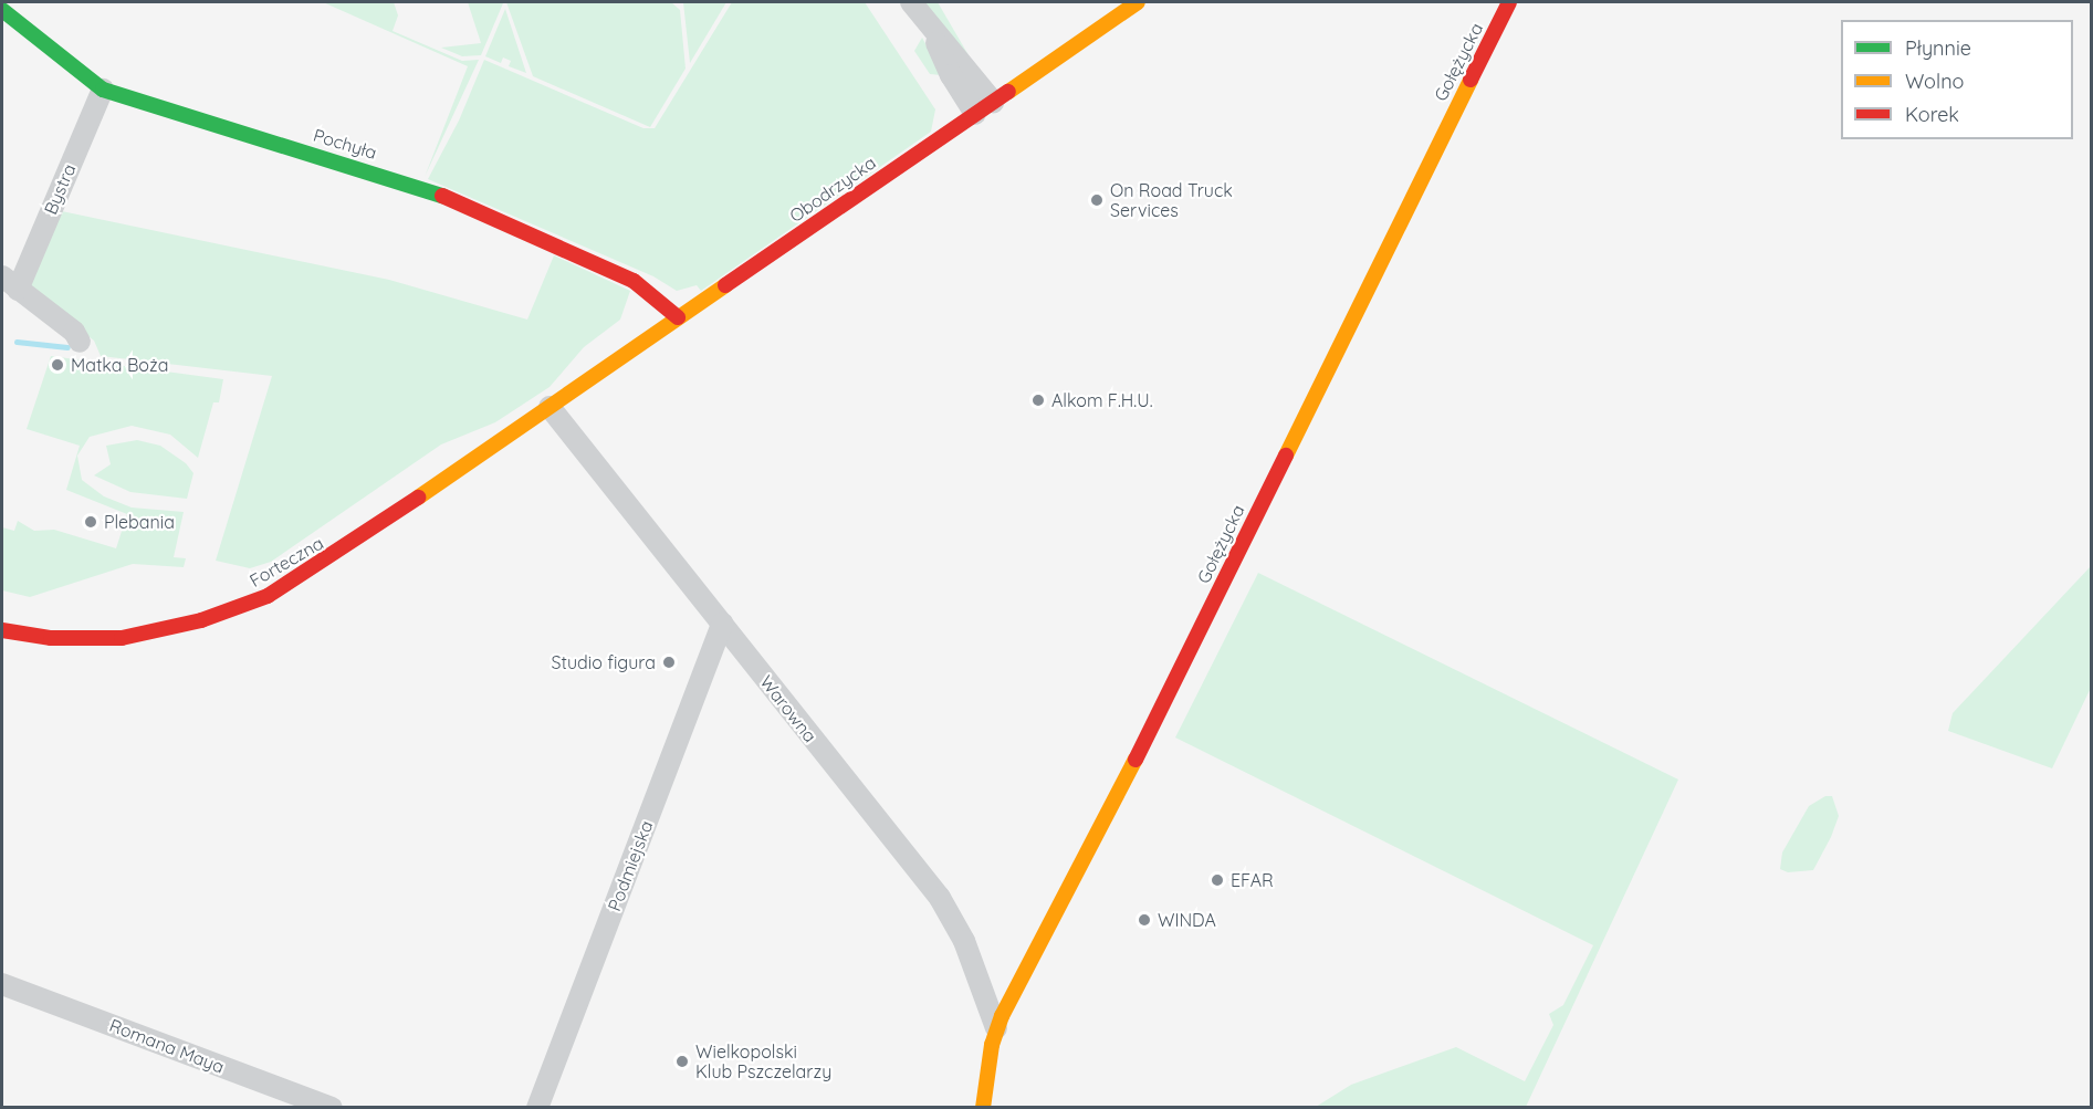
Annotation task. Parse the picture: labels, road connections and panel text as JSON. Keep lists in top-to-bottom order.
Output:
{
  "streets": {
    "street": [
      "Gołężycka",
      "Pochyła",
      "Bystra",
      "Obodrzycka",
      "Forteczna",
      "Warowna",
      "Podmiejska",
      "Romana Maya"
    ]
  },
  "crossings": [
    ["Gołężycka", "Warowna"],
    ["Pochyła", "Bystra"],
    ["Pochyła", "Obodrzycka"],
    ["Obodrzycka", "Forteczna"],
    ["Obodrzycka", "Warowna"],
    ["Forteczna", "Warowna"],
    ["Warowna", "Podmiejska"]
  ],
  "places": [
    "On Road Truck Services",
    "Matka Boża",
    "Alkom F.H.U.",
    "Plebania",
    "Studio figura",
    "EFAR",
    "WINDA",
    "Wielkopolski Klub Pszczelarzy"
  ],
  "legend": ["Płynnie", "Wolno", "Korek"]
}
